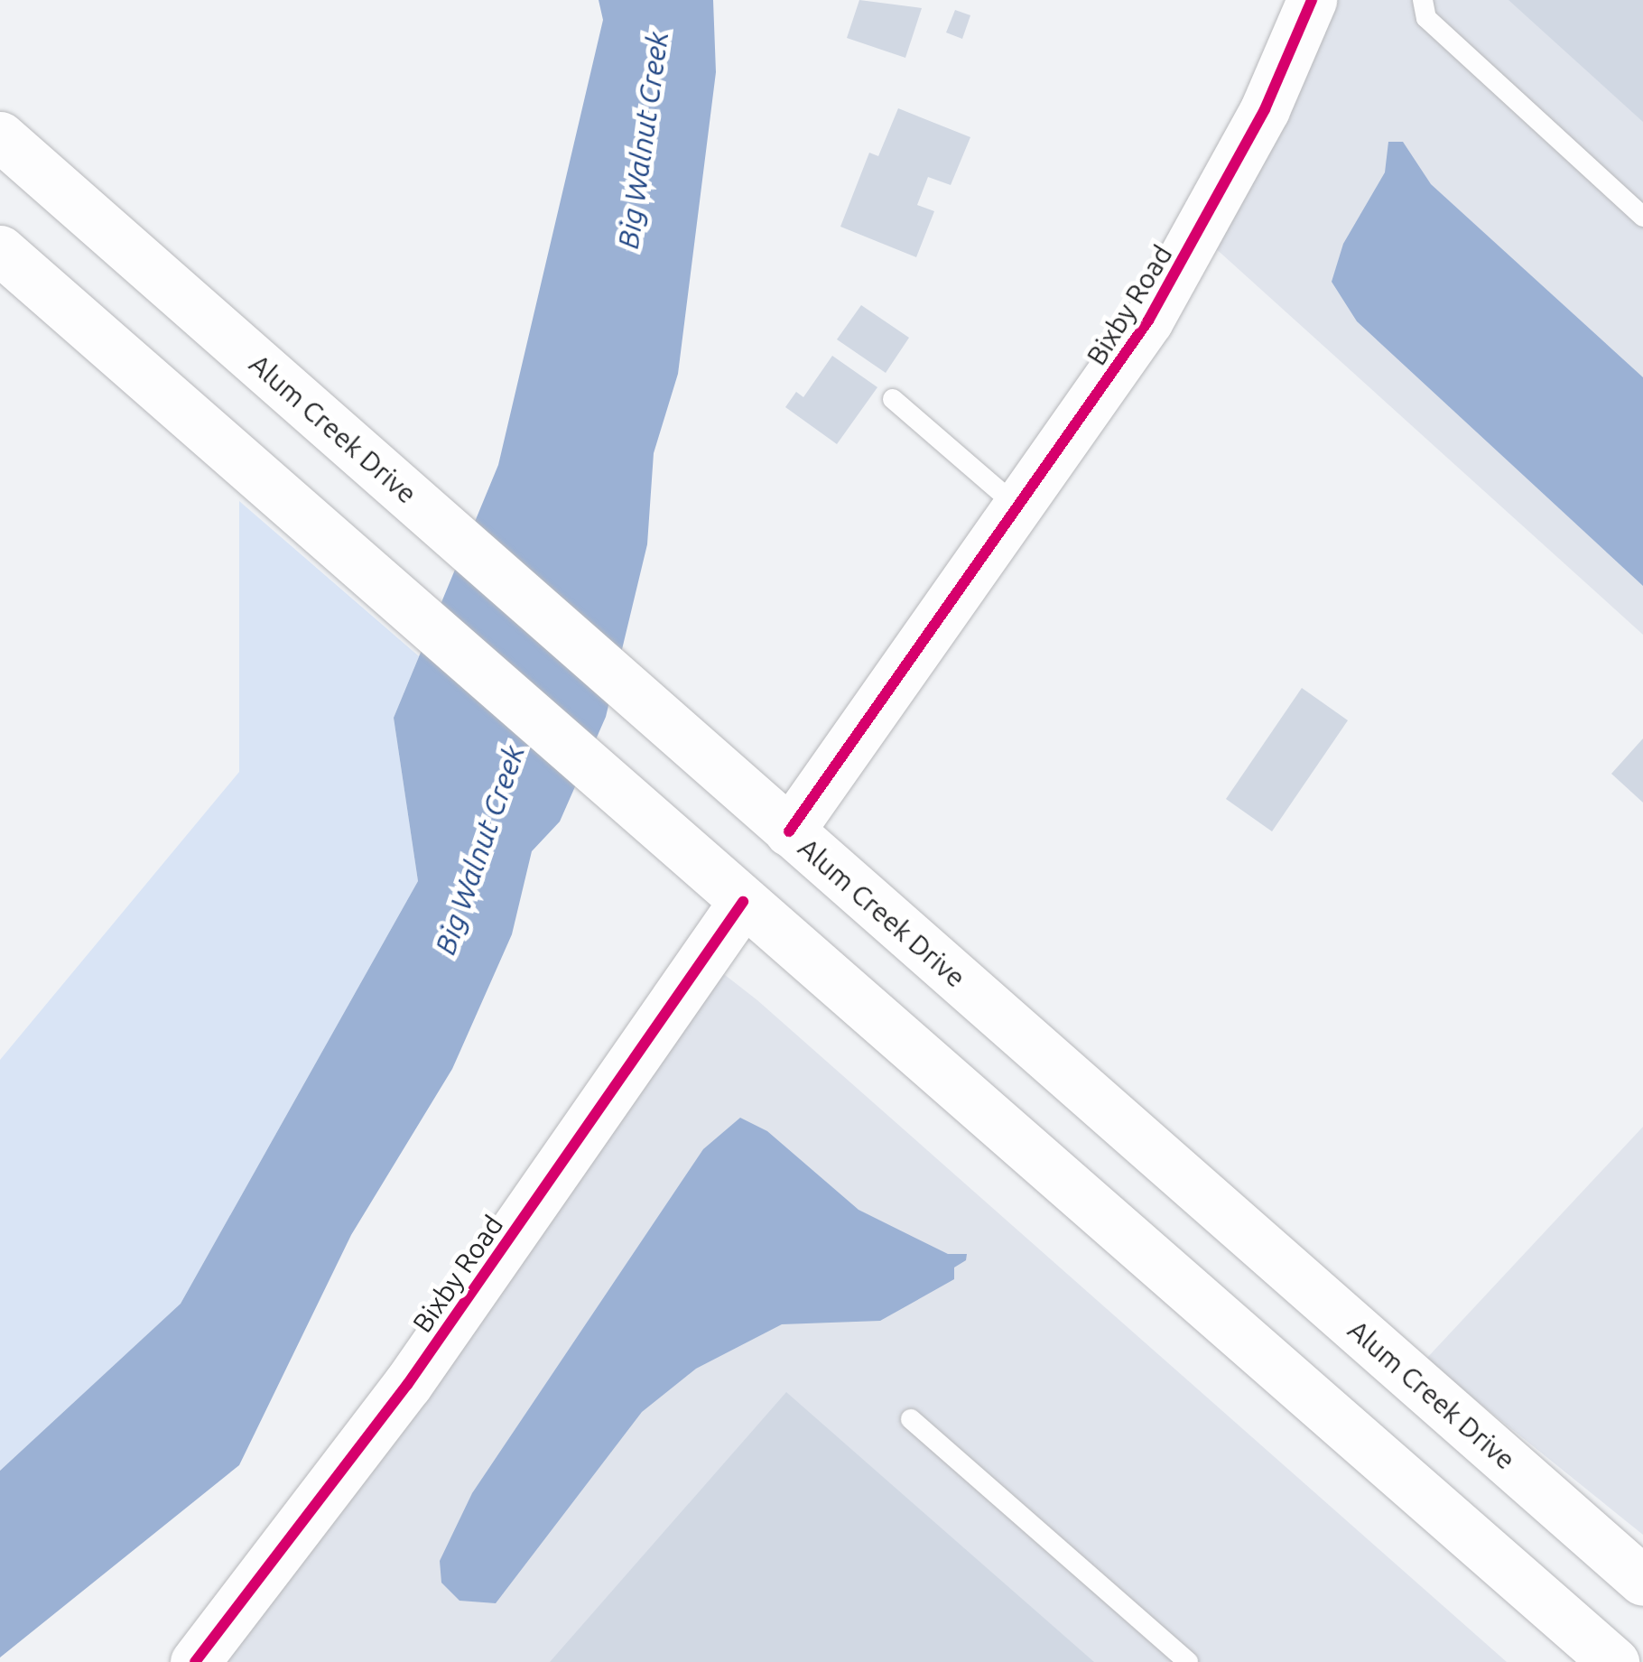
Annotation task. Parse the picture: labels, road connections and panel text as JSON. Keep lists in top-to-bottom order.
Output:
{
  "streets": {
    "main road": ["Bixby Road", "Alum Creek Drive"]
  },
  "crossings": [
    ["Bixby Road", "Alum Creek Drive"]
  ],
  "water": ["Big Walnut Creek"]
}
